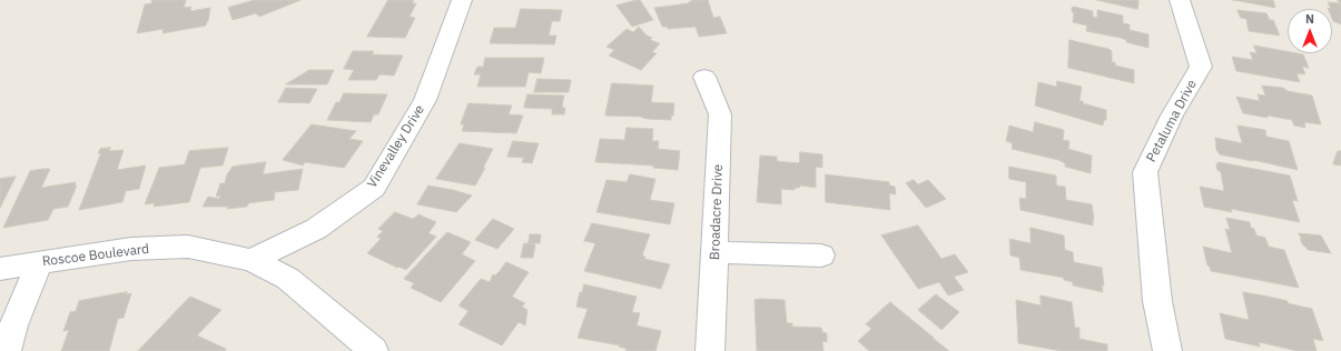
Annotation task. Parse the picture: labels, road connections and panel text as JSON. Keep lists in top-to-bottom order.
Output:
{
  "streets": {
    "street": [
      "Petaluma Drive",
      "Vinevalley Drive",
      "Broadacre Drive",
      "Roscoe Boulevard"
    ]
  },
  "crossings": [
    ["Vinevalley Drive", "Roscoe Boulevard"]
  ],
  "north": "top"
}
